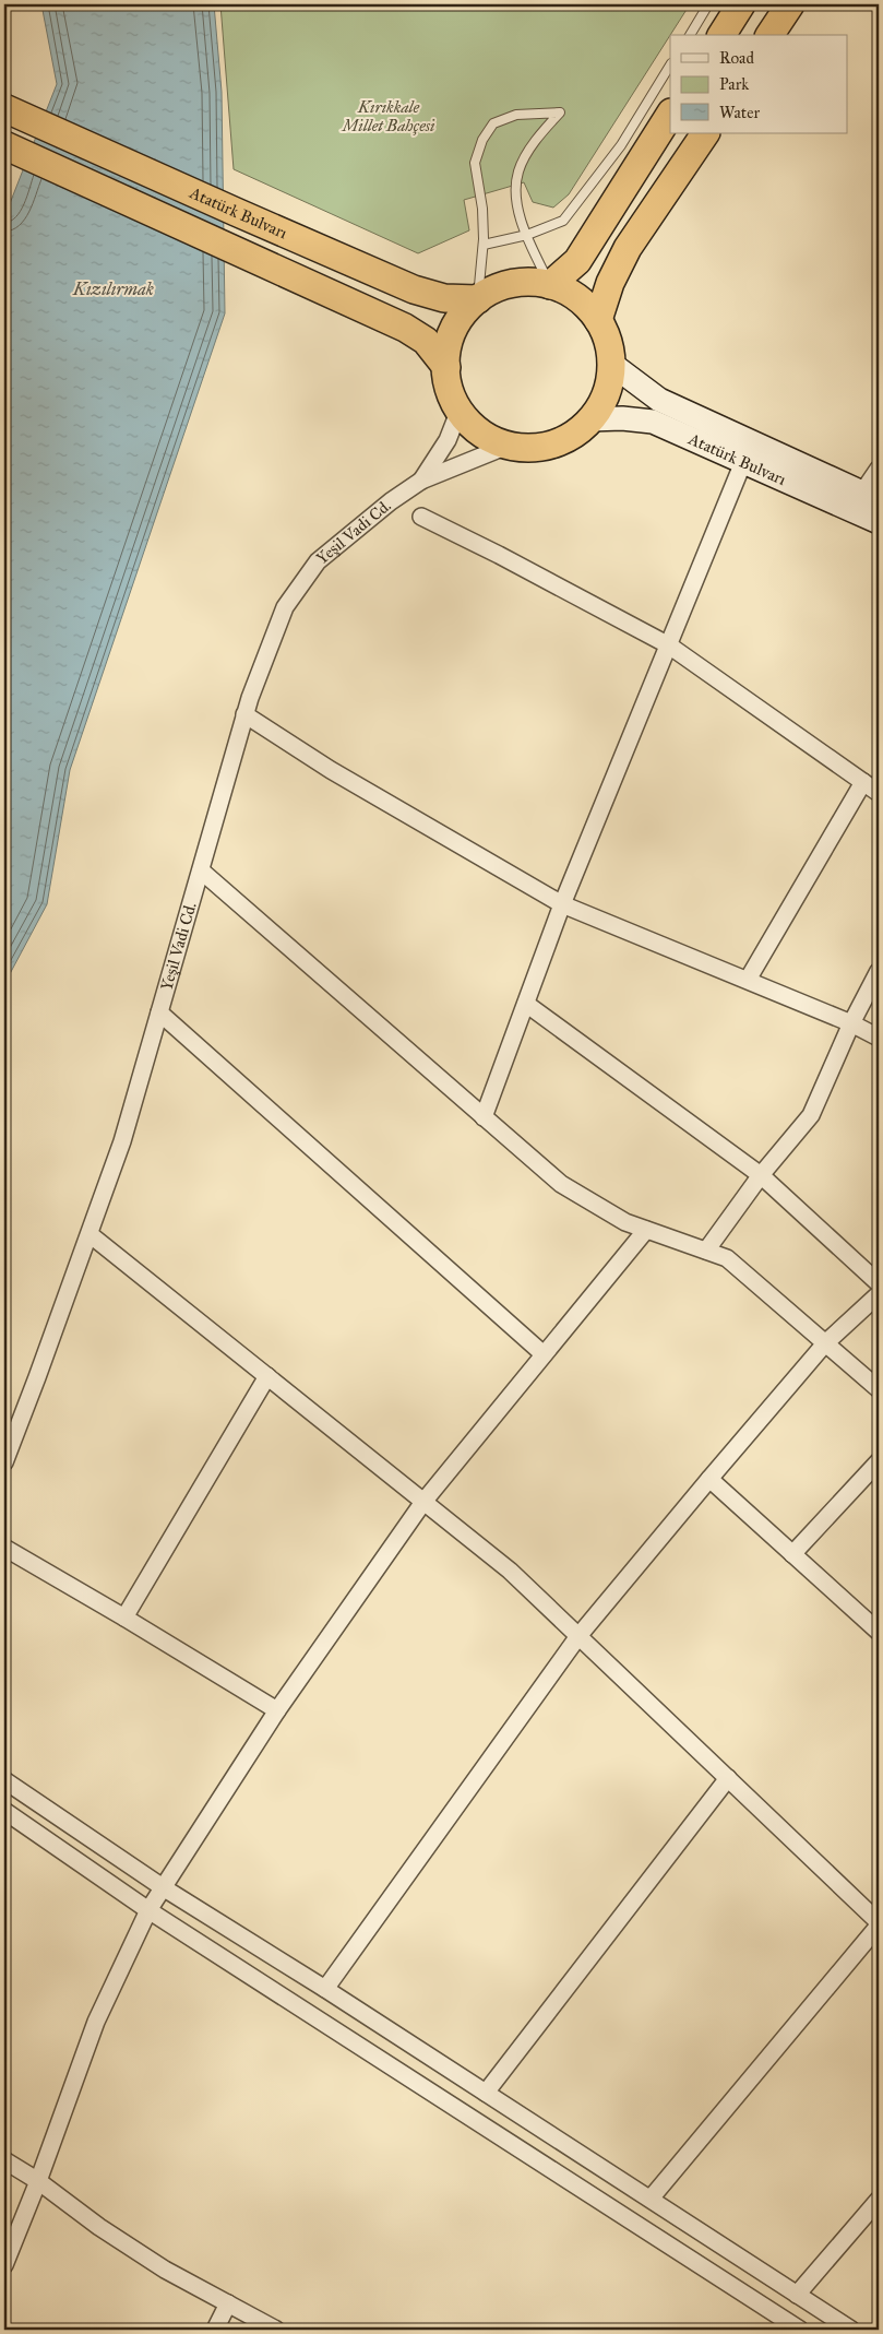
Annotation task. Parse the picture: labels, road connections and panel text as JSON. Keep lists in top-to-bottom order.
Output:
{
  "streets": {
    "highway": ["Atatürk Bulvarı"],
    "street": ["Yeşil Vadi Cd."]
  },
  "water": ["Kızılırmak"],
  "parks": ["Kırıkkale Millet Bahçesi"],
  "legend": ["Road", "Park", "Water"]
}
